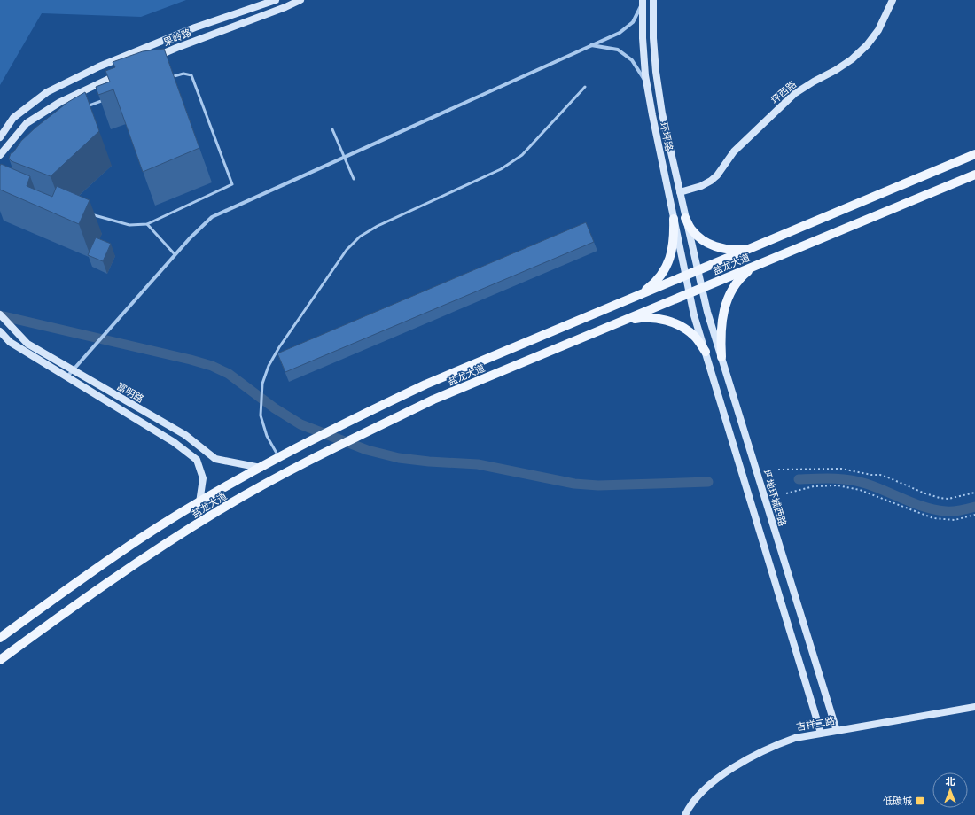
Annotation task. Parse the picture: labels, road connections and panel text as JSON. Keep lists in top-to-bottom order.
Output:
{
  "streets": {
    "main road": [
      "果岭路",
      "坪西路",
      "环坪路",
      "盐龙大道",
      "富明路",
      "坪地环城西路",
      "吉祥二路"
    ]
  },
  "crossings": [
    ["坪西路", "环坪路"],
    ["环坪路", "盐龙大道"],
    ["环坪路", "坪地环城西路"],
    ["盐龙大道", "富明路"],
    ["盐龙大道", "坪地环城西路"],
    ["坪地环城西路", "吉祥二路"]
  ],
  "places": {
    "transit": ["低碳城"]
  },
  "north": "top"
}
